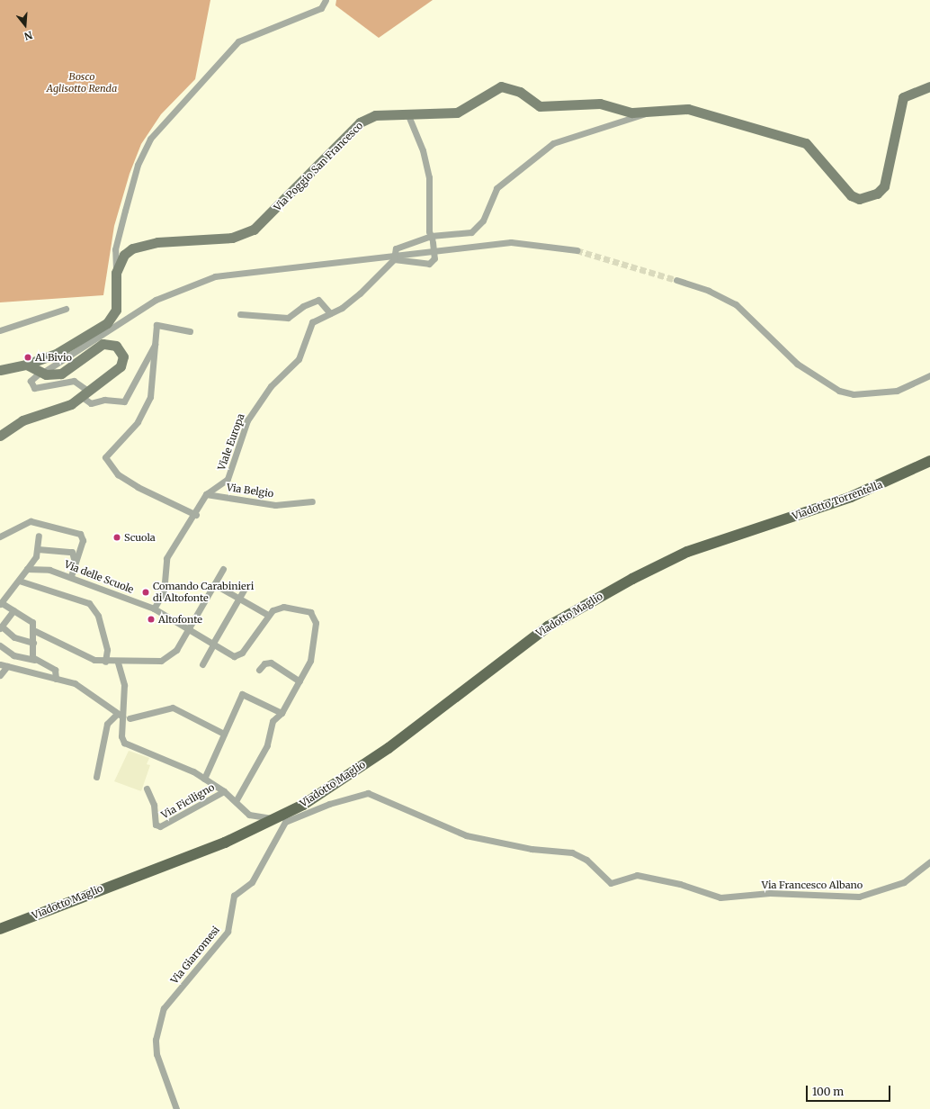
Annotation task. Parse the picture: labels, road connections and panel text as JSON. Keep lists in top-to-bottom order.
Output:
{
  "streets": {
    "main road": ["Viadotto Torrentella", "Viadotto Maglio"],
    "street": [
      "Via Poggio San Francesco",
      "Viale Europa",
      "Via Belgio",
      "Via delle Scuole",
      "Via Ficiligno",
      "Via Francesco Albano",
      "Via Giarromesi"
    ]
  },
  "crossings": [
    ["Via Poggio San Francesco", "Viale Europa"],
    ["Viale Europa", "Via Belgio"],
    ["Viale Europa", "Via delle Scuole"],
    ["Viadotto Torrentella", "Viadotto Maglio"],
    ["Via Ficiligno", "Via Francesco Albano"],
    ["Via Ficiligno", "Via Giarromesi"],
    ["Via Francesco Albano", "Via Giarromesi"]
  ],
  "parks": ["Bosco Aglisotto Renda"],
  "places": [
    "Al Bivio",
    "Scuola",
    "Comando Carabinieri di Altofonte",
    "Altofonte"
  ],
  "scale_bar": "100 m",
  "north": "bottom"
}
